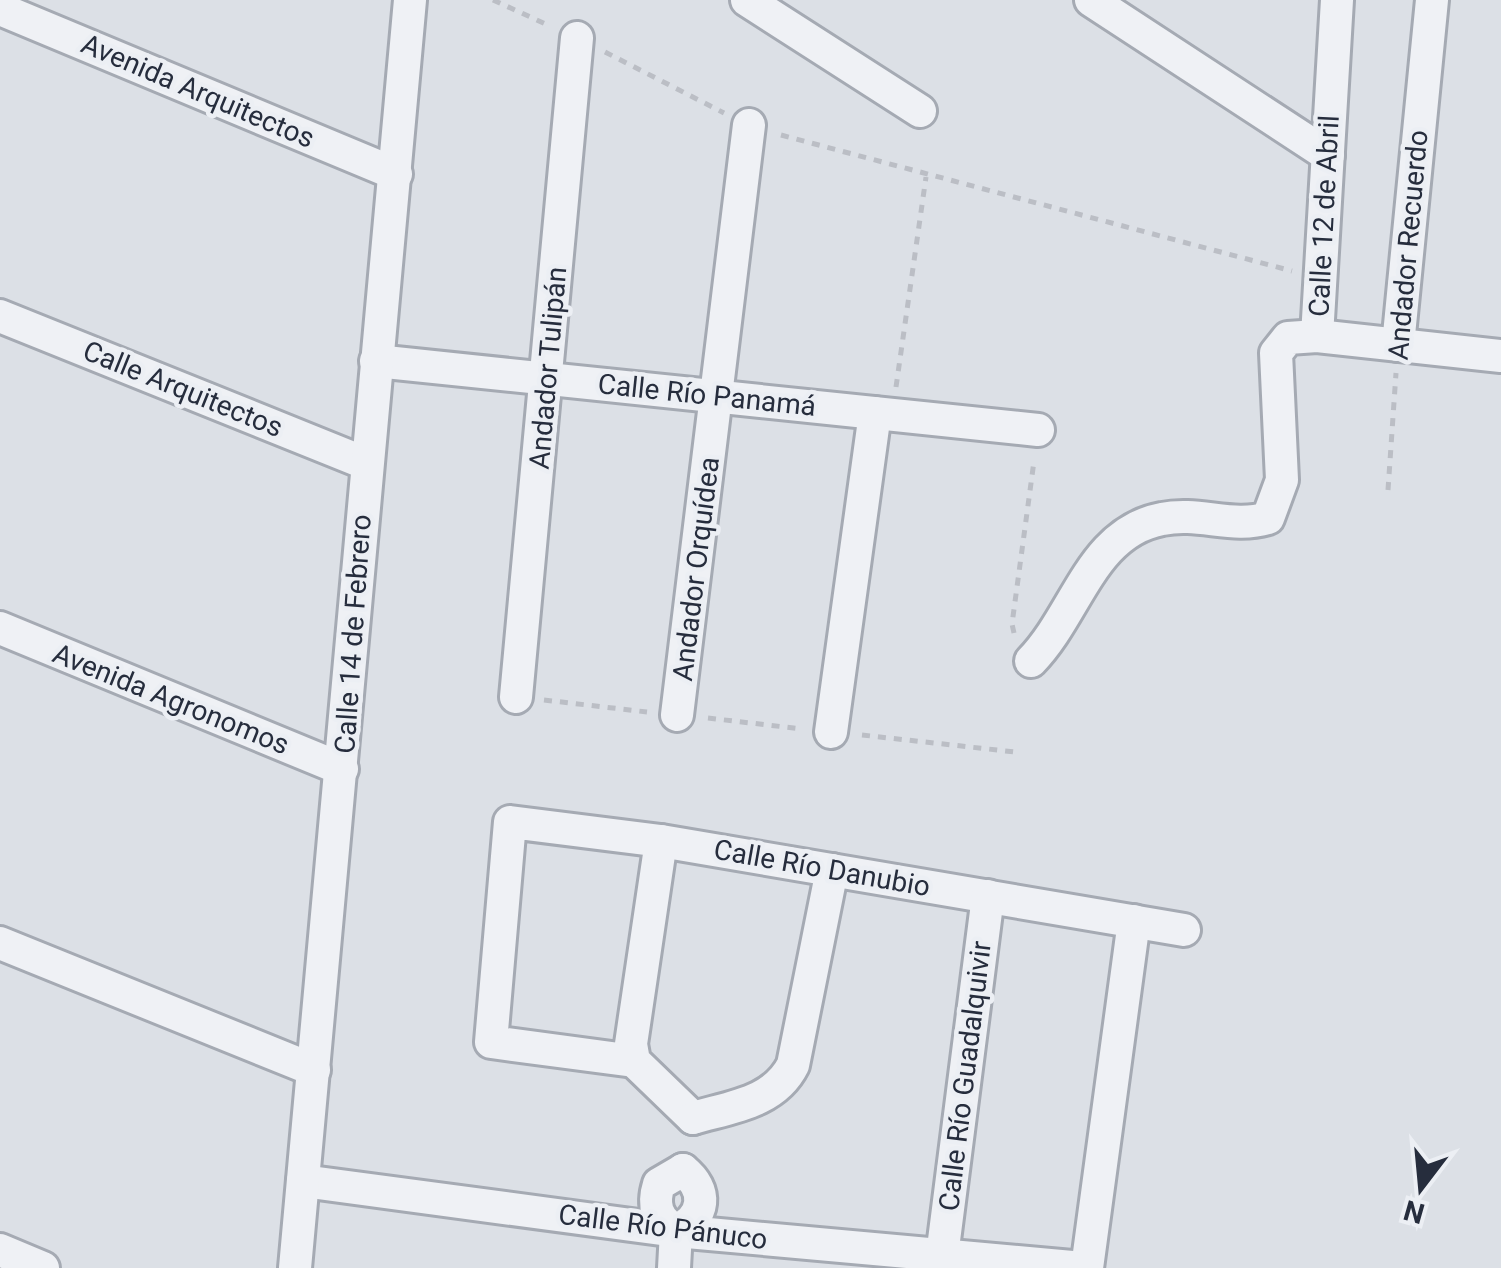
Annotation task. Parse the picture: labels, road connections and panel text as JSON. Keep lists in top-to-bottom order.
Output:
{
  "streets": {
    "street": [
      "Avenida Arquitectos",
      "Calle 12 de Abril",
      "Andador Recuerdo",
      "Andador Tulipán",
      "Calle Arquitectos",
      "Calle Río Panamá",
      "Andador Orquídea",
      "Calle 14 de Febrero",
      "Avenida Agronomos",
      "Calle Río Danubio",
      "Calle Río Guadalquivir",
      "Calle Río Pánuco"
    ]
  },
  "crossings": [
    ["Avenida Arquitectos", "Calle 14 de Febrero"],
    ["Andador Tulipán", "Calle Río Panamá"],
    ["Calle Arquitectos", "Calle 14 de Febrero"],
    ["Calle Río Panamá", "Andador Orquídea"],
    ["Calle Río Panamá", "Calle 14 de Febrero"],
    ["Calle 14 de Febrero", "Avenida Agronomos"],
    ["Calle 14 de Febrero", "Calle Río Pánuco"],
    ["Calle Río Danubio", "Calle Río Guadalquivir"],
    ["Calle Río Guadalquivir", "Calle Río Pánuco"]
  ],
  "north": "bottom"
}
